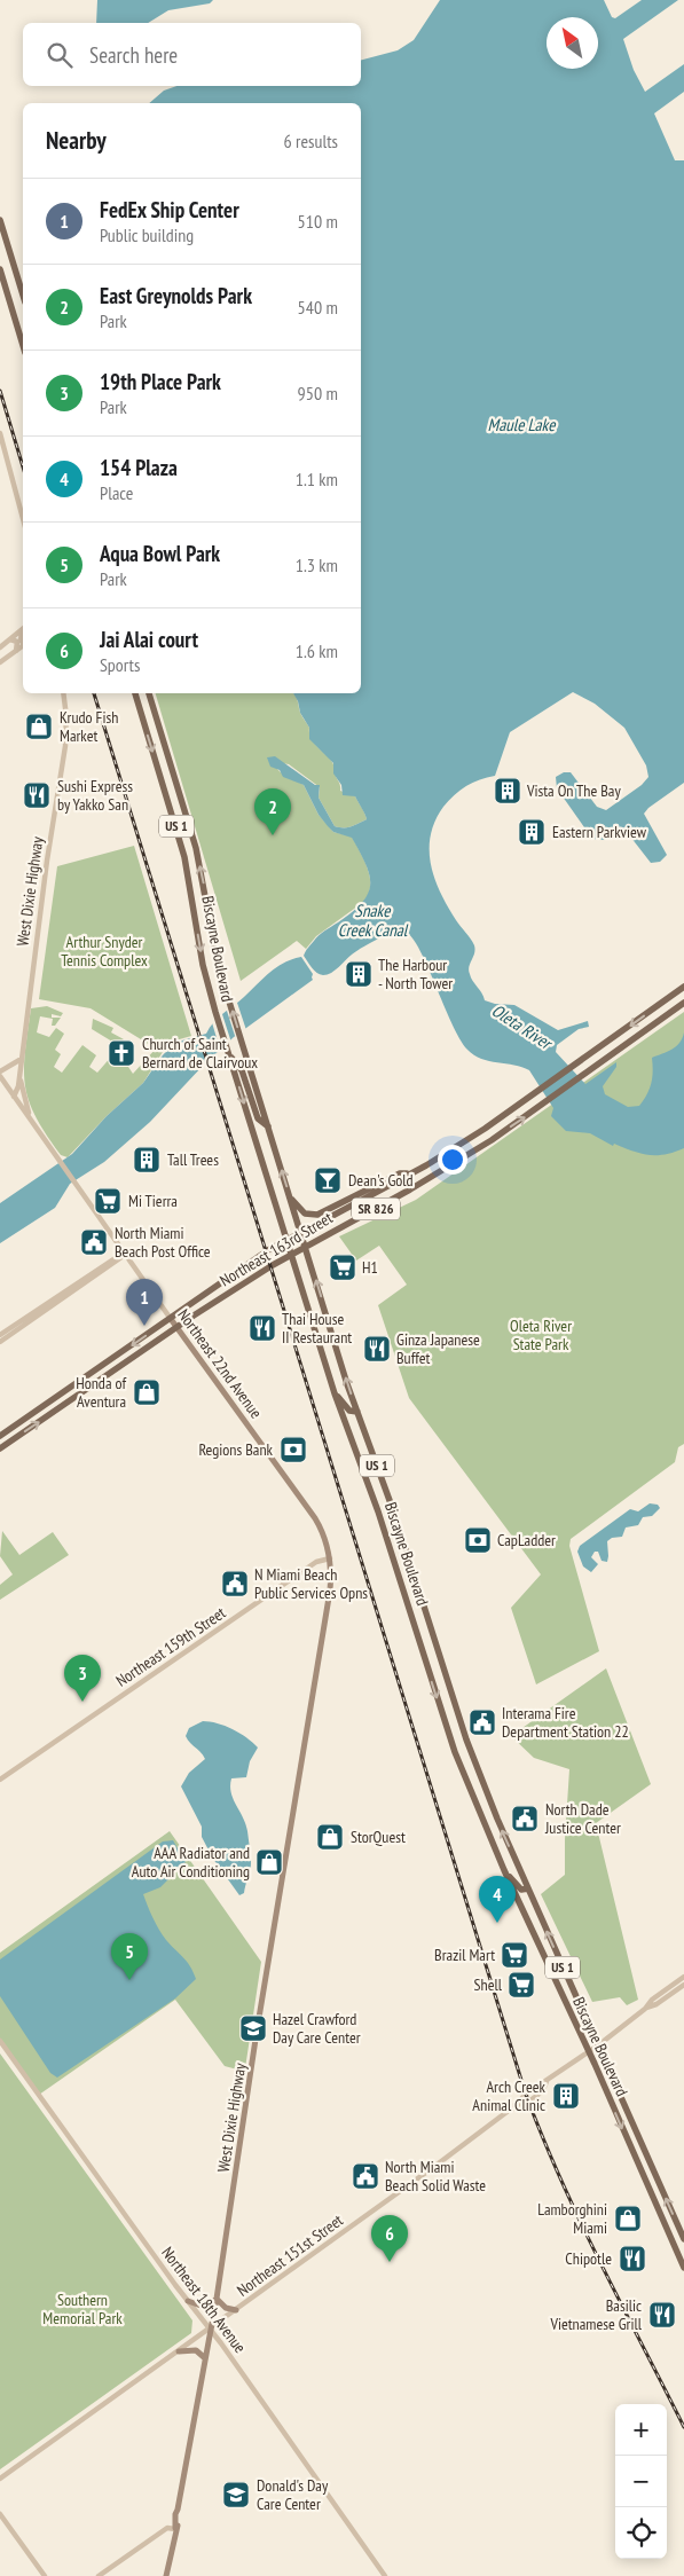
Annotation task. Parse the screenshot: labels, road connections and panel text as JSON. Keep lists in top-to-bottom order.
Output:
{
  "streets": {
    "main road": [
      "US 1",
      "West Dixie Highway",
      "Biscayne Boulevard",
      "SR 826",
      "Northeast 163rd Street",
      "Northeast 22nd Avenue"
    ],
    "street": ["Northeast 159th Street", "Northeast 151st Street", "Northeast 18th Avenue"]
  },
  "crossings": [
    ["West Dixie Highway", "Northeast 22nd Avenue"],
    ["West Dixie Highway", "Northeast 159th Street"],
    ["West Dixie Highway", "Northeast 151st Street"],
    ["West Dixie Highway", "Northeast 18th Avenue"],
    ["Biscayne Boulevard", "Northeast 163rd Street"],
    ["Biscayne Boulevard", "Northeast 151st Street"],
    ["Northeast 163rd Street", "Northeast 22nd Avenue"],
    ["Northeast 22nd Avenue", "Northeast 159th Street"],
    ["Northeast 151st Street", "Northeast 18th Avenue"]
  ],
  "water": ["Maule Lake", "Snake Creek Canal", "Oleta River"],
  "parks": ["Arthur Snyder Tennis Complex", "Oleta River State Park", "Southern Memorial Park"],
  "places": {
    "shop": [
      "Krudo Fish Market",
      "Honda of Aventura",
      "StorQuest",
      "AAA Radiator and Auto Air Conditioning",
      "Lamborghini Miami"
    ],
    "building": [
      "Vista On The Bay",
      "Eastern Parkview",
      "The Harbour - North Tower",
      "Tall Trees",
      "Arch Creek Animal Clinic"
    ],
    "restaurant": [
      "Sushi Express by Yakko San",
      "Thai House II Restaurant",
      "Ginza Japanese Buffet",
      "Chipotle",
      "Basilic Vietnamese Grill"
    ],
    "church": ["Church of Saint Bernard de Clairvoux"],
    "bar": ["Dean's Gold"],
    "supermarket": [
      "Mi Tierra",
      "H1",
      "Brazil Mart",
      "Shell"
    ],
    "public building": [
      "North Miami Beach Post Office",
      "N Miami Beach Public Services Opns",
      "Interama Fire Department Station 22",
      "North Dade Justice Center",
      "North Miami Beach Solid Waste"
    ],
    "bank": ["Regions Bank", "CapLadder"],
    "school or university": ["Hazel Crawford Day Care Center", "Donald's Day Care Center"]
  },
  "north": "top left",
  "page": {
    "search": "Search here",
    "heading": ["Nearby", "6 results"],
    "list": [
      {
        "mark": "1",
        "name": "FedEx Ship Center",
        "note": "Public building",
        "value": "510 m"
      },
      {
        "mark": "2",
        "name": "East Greynolds Park",
        "note": "Park",
        "value": "540 m"
      },
      {
        "mark": "3",
        "name": "19th Place Park",
        "note": "Park",
        "value": "950 m"
      },
      {
        "mark": "4",
        "name": "154 Plaza",
        "note": "Place",
        "value": "1.1 km"
      },
      {
        "mark": "5",
        "name": "Aqua Bowl Park",
        "note": "Park",
        "value": "1.3 km"
      },
      {
        "mark": "6",
        "name": "Jai Alai court",
        "note": "Sports",
        "value": "1.6 km"
      }
    ],
    "pins": [
      "2",
      "1",
      "3",
      "4",
      "5",
      "6"
    ],
    "map_buttons": ["+", "−"]
  }
}
